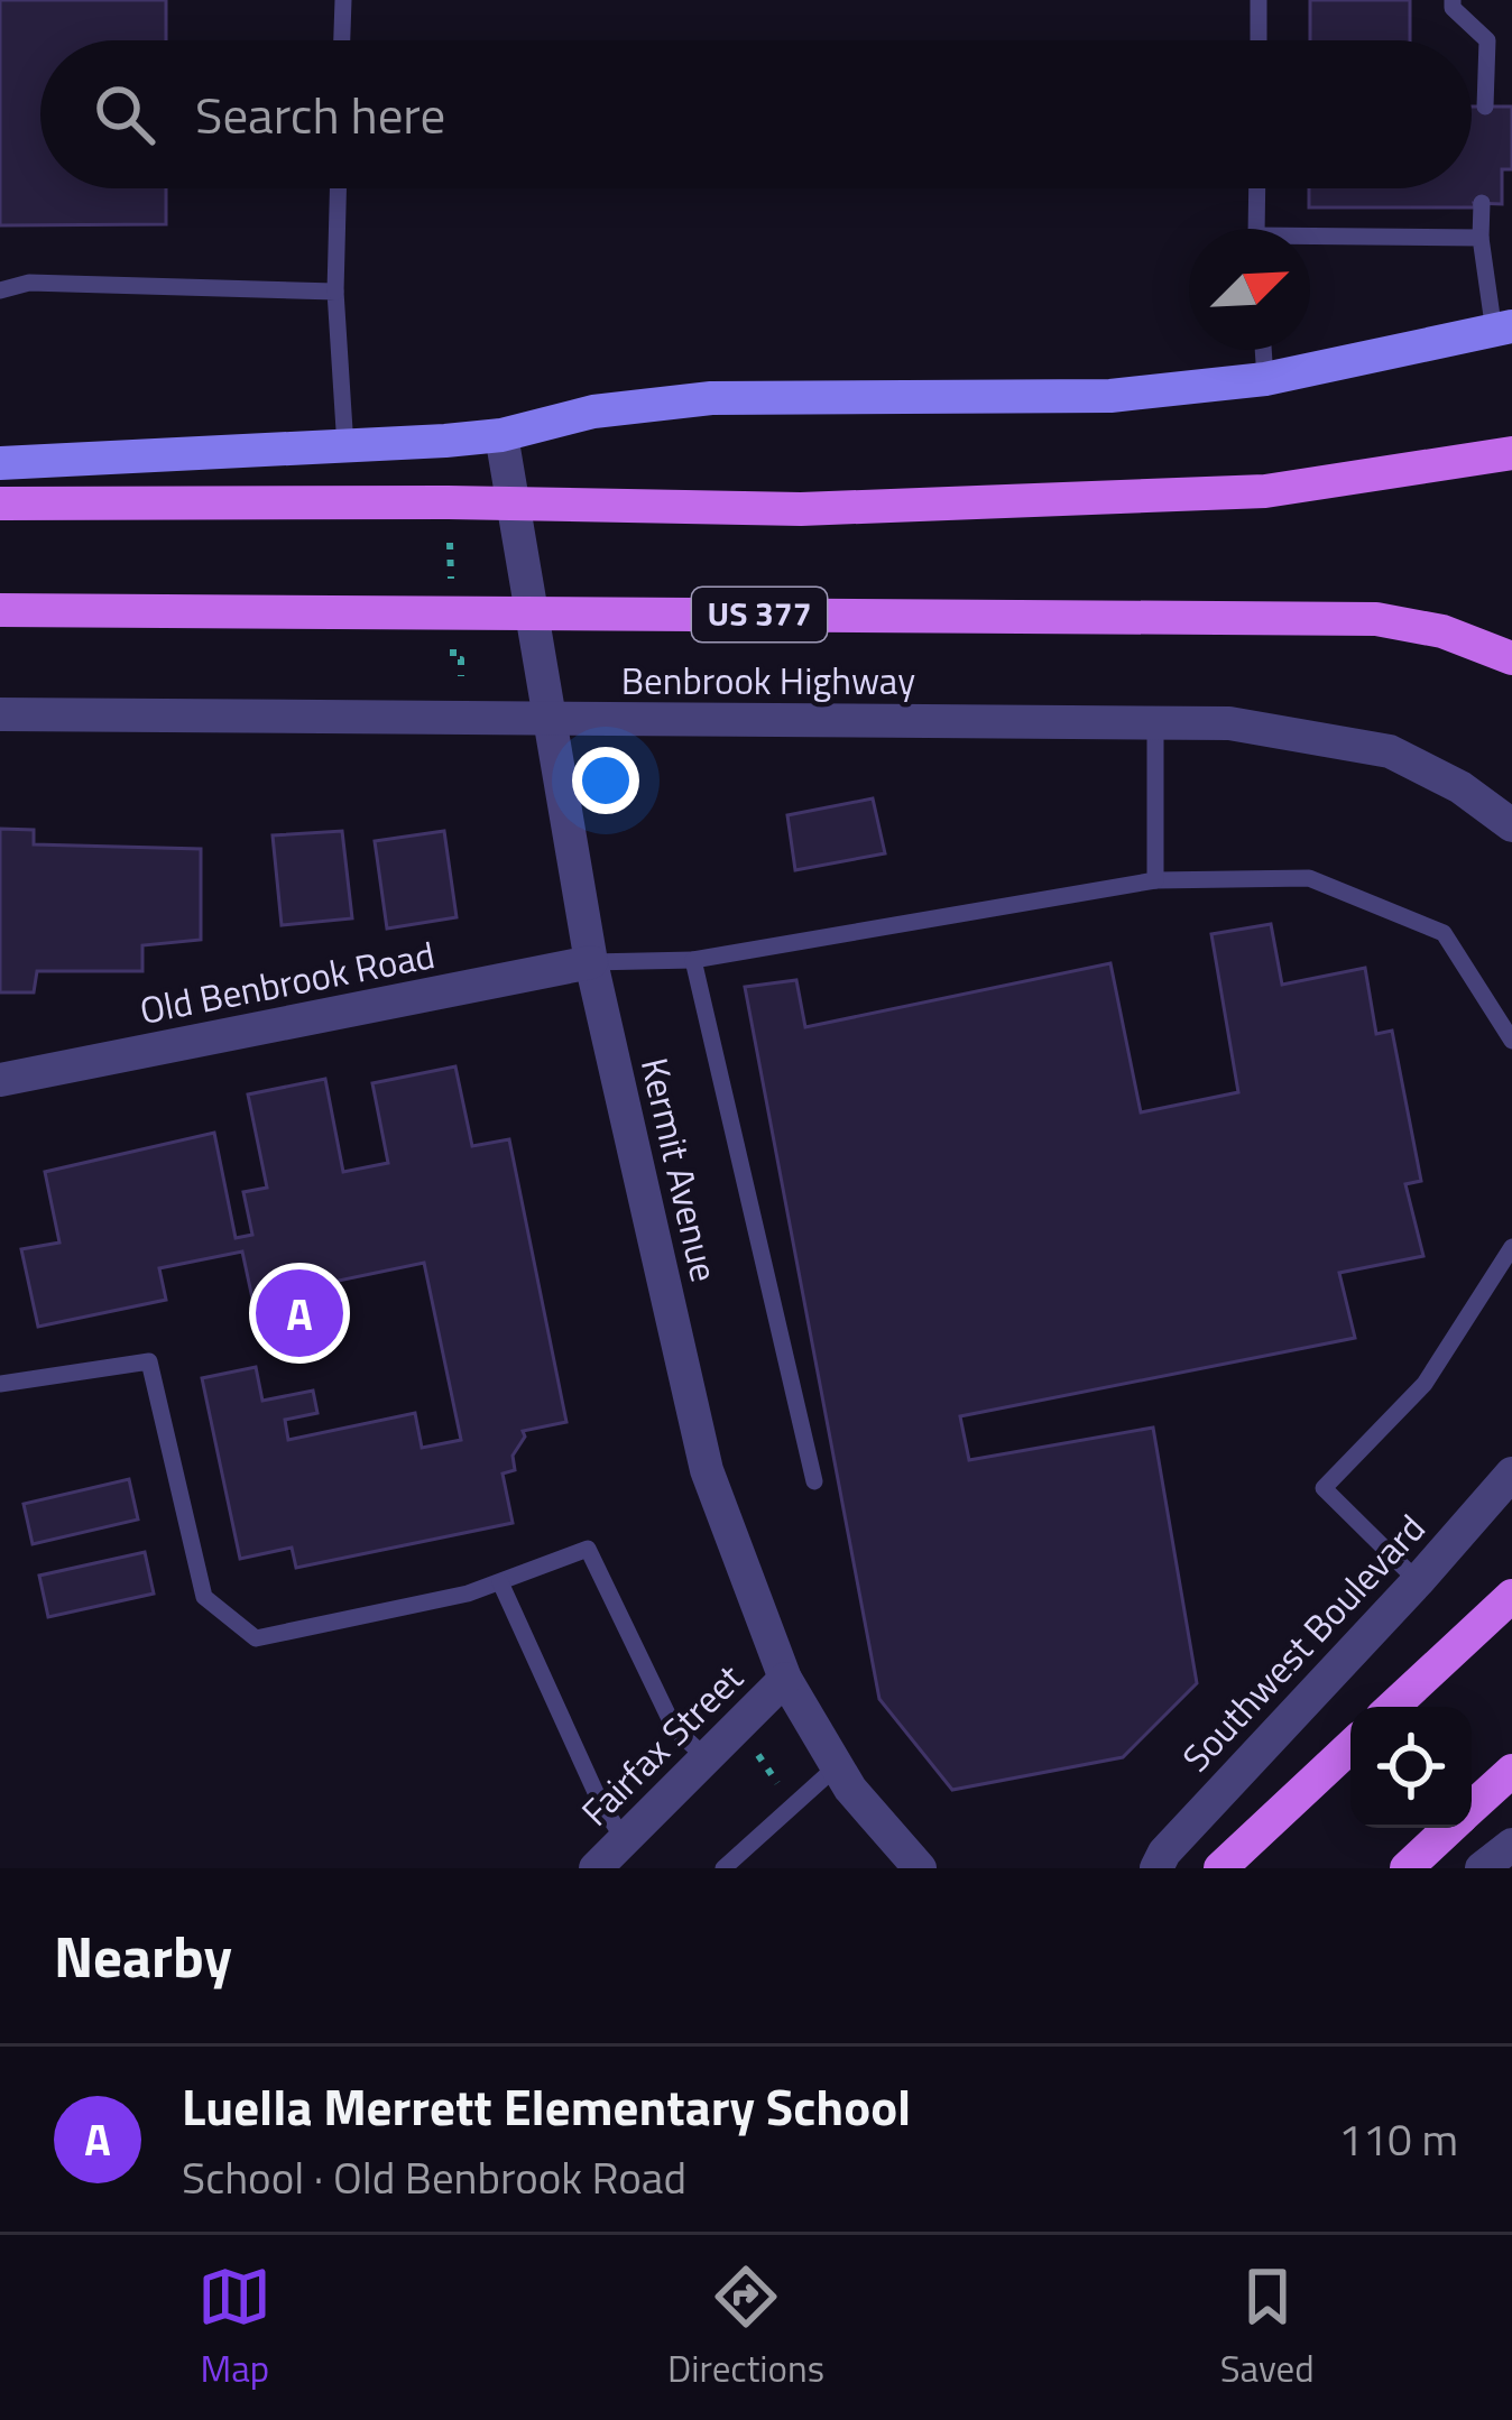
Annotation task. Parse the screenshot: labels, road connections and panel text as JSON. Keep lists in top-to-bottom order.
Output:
{
  "streets": {
    "main road": ["US 377", "Benbrook Highway"],
    "street": [
      "Old Benbrook Road",
      "Kermit Avenue",
      "Southwest Boulevard",
      "Fairfax Street"
    ]
  },
  "crossings": [
    ["Benbrook Highway", "Kermit Avenue"],
    ["Old Benbrook Road", "Kermit Avenue"],
    ["Kermit Avenue", "Fairfax Street"]
  ],
  "north": "top right",
  "page": {
    "search": "Search here",
    "pins": "A",
    "heading": "Nearby",
    "list": [
      {
        "mark": "A",
        "name": "Luella Merrett Elementary School",
        "note": "School · Old Benbrook Road",
        "value": "110 m"
      }
    ],
    "nav": ["Map", "Directions", "Saved"]
  }
}
